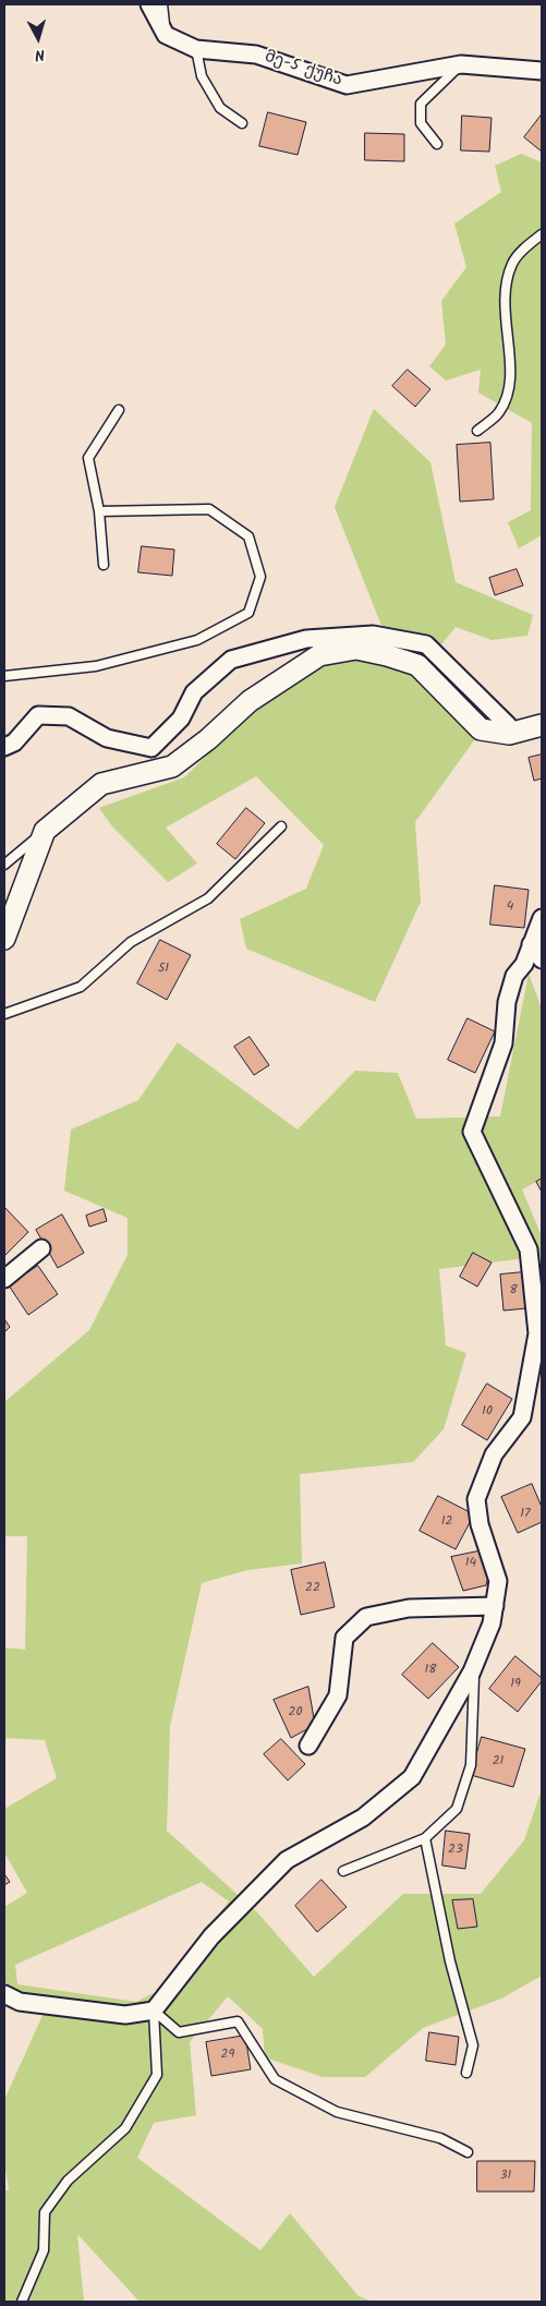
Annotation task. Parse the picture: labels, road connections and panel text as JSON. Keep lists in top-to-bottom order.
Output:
{
  "streets": {
    "street": ["მე-5 ქუჩა"]
  },
  "house_numbers": [
    "4",
    "51",
    "8",
    "10",
    "17",
    "12",
    "14",
    "22",
    "18",
    "19",
    "20",
    "21",
    "23",
    "29",
    "31"
  ],
  "north": "bottom"
}
